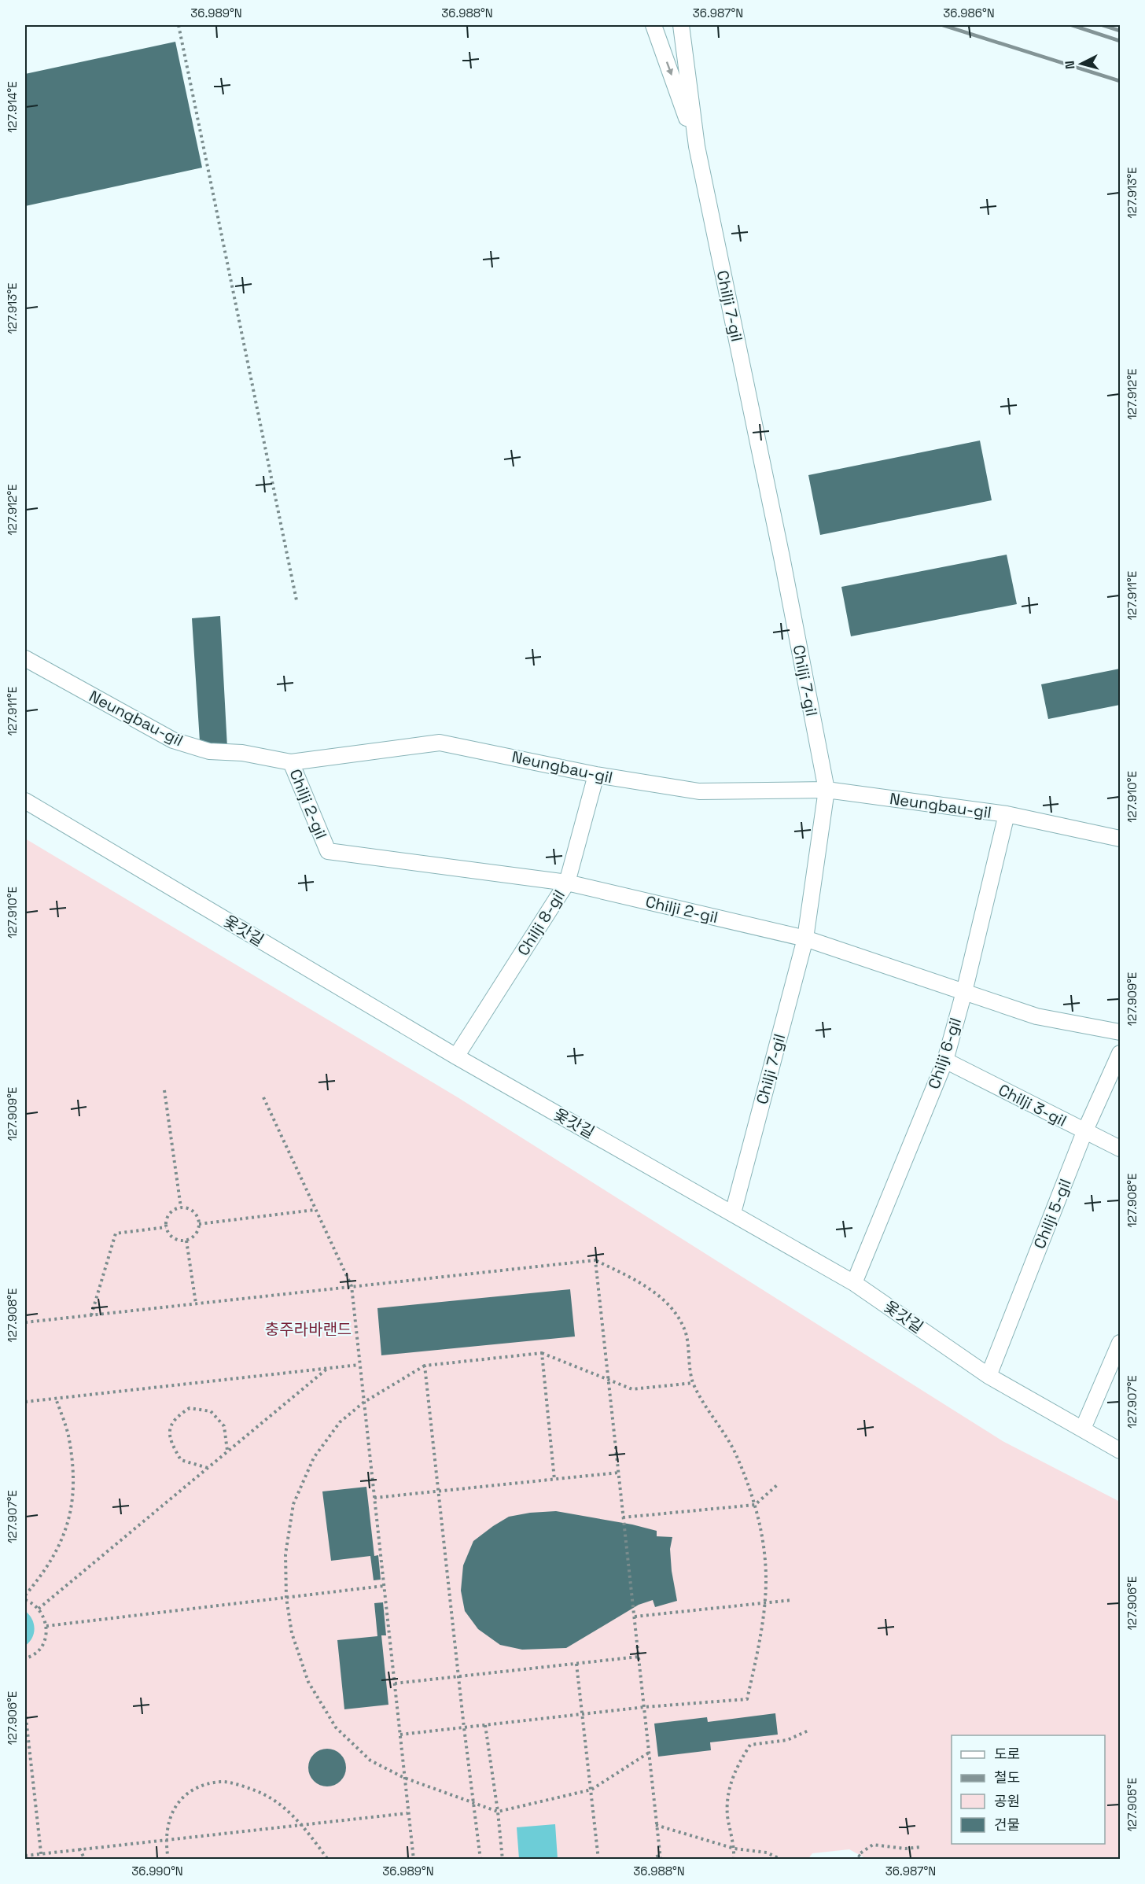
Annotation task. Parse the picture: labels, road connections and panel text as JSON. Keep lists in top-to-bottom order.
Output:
{
  "streets": {
    "street": [
      "Chilji 7-gil",
      "Neungbau-gil",
      "Chilji 2-gil",
      "Chilji 8-gil",
      "옻갓길",
      "Chilji 6-gil",
      "Chilji 3-gil",
      "Chilji 5-gil"
    ]
  },
  "crossings": [
    ["Chilji 7-gil", "Neungbau-gil"],
    ["Chilji 7-gil", "Chilji 2-gil"],
    ["Chilji 7-gil", "옻갓길"],
    ["Neungbau-gil", "Chilji 2-gil"],
    ["Neungbau-gil", "Chilji 8-gil"],
    ["Neungbau-gil", "Chilji 6-gil"],
    ["Chilji 2-gil", "Chilji 8-gil"],
    ["Chilji 2-gil", "Chilji 6-gil"],
    ["Chilji 8-gil", "옻갓길"],
    ["옻갓길", "Chilji 6-gil"],
    ["옻갓길", "Chilji 5-gil"],
    ["Chilji 6-gil", "Chilji 3-gil"],
    ["Chilji 3-gil", "Chilji 5-gil"]
  ],
  "parks": ["충주라바랜드"],
  "legend": [
    "도로",
    "철도",
    "공원",
    "건물"
  ],
  "north": "left",
  "coordinates": [
    "36.989°N",
    "36.988°N",
    "36.987°N",
    "36.986°N",
    "127.914°E",
    "127.913°E",
    "127.912°E",
    "127.911°E",
    "127.910°E",
    "127.909°E",
    "127.908°E",
    "127.907°E",
    "127.906°E",
    "127.905°E",
    "36.990°N"
  ]
}
